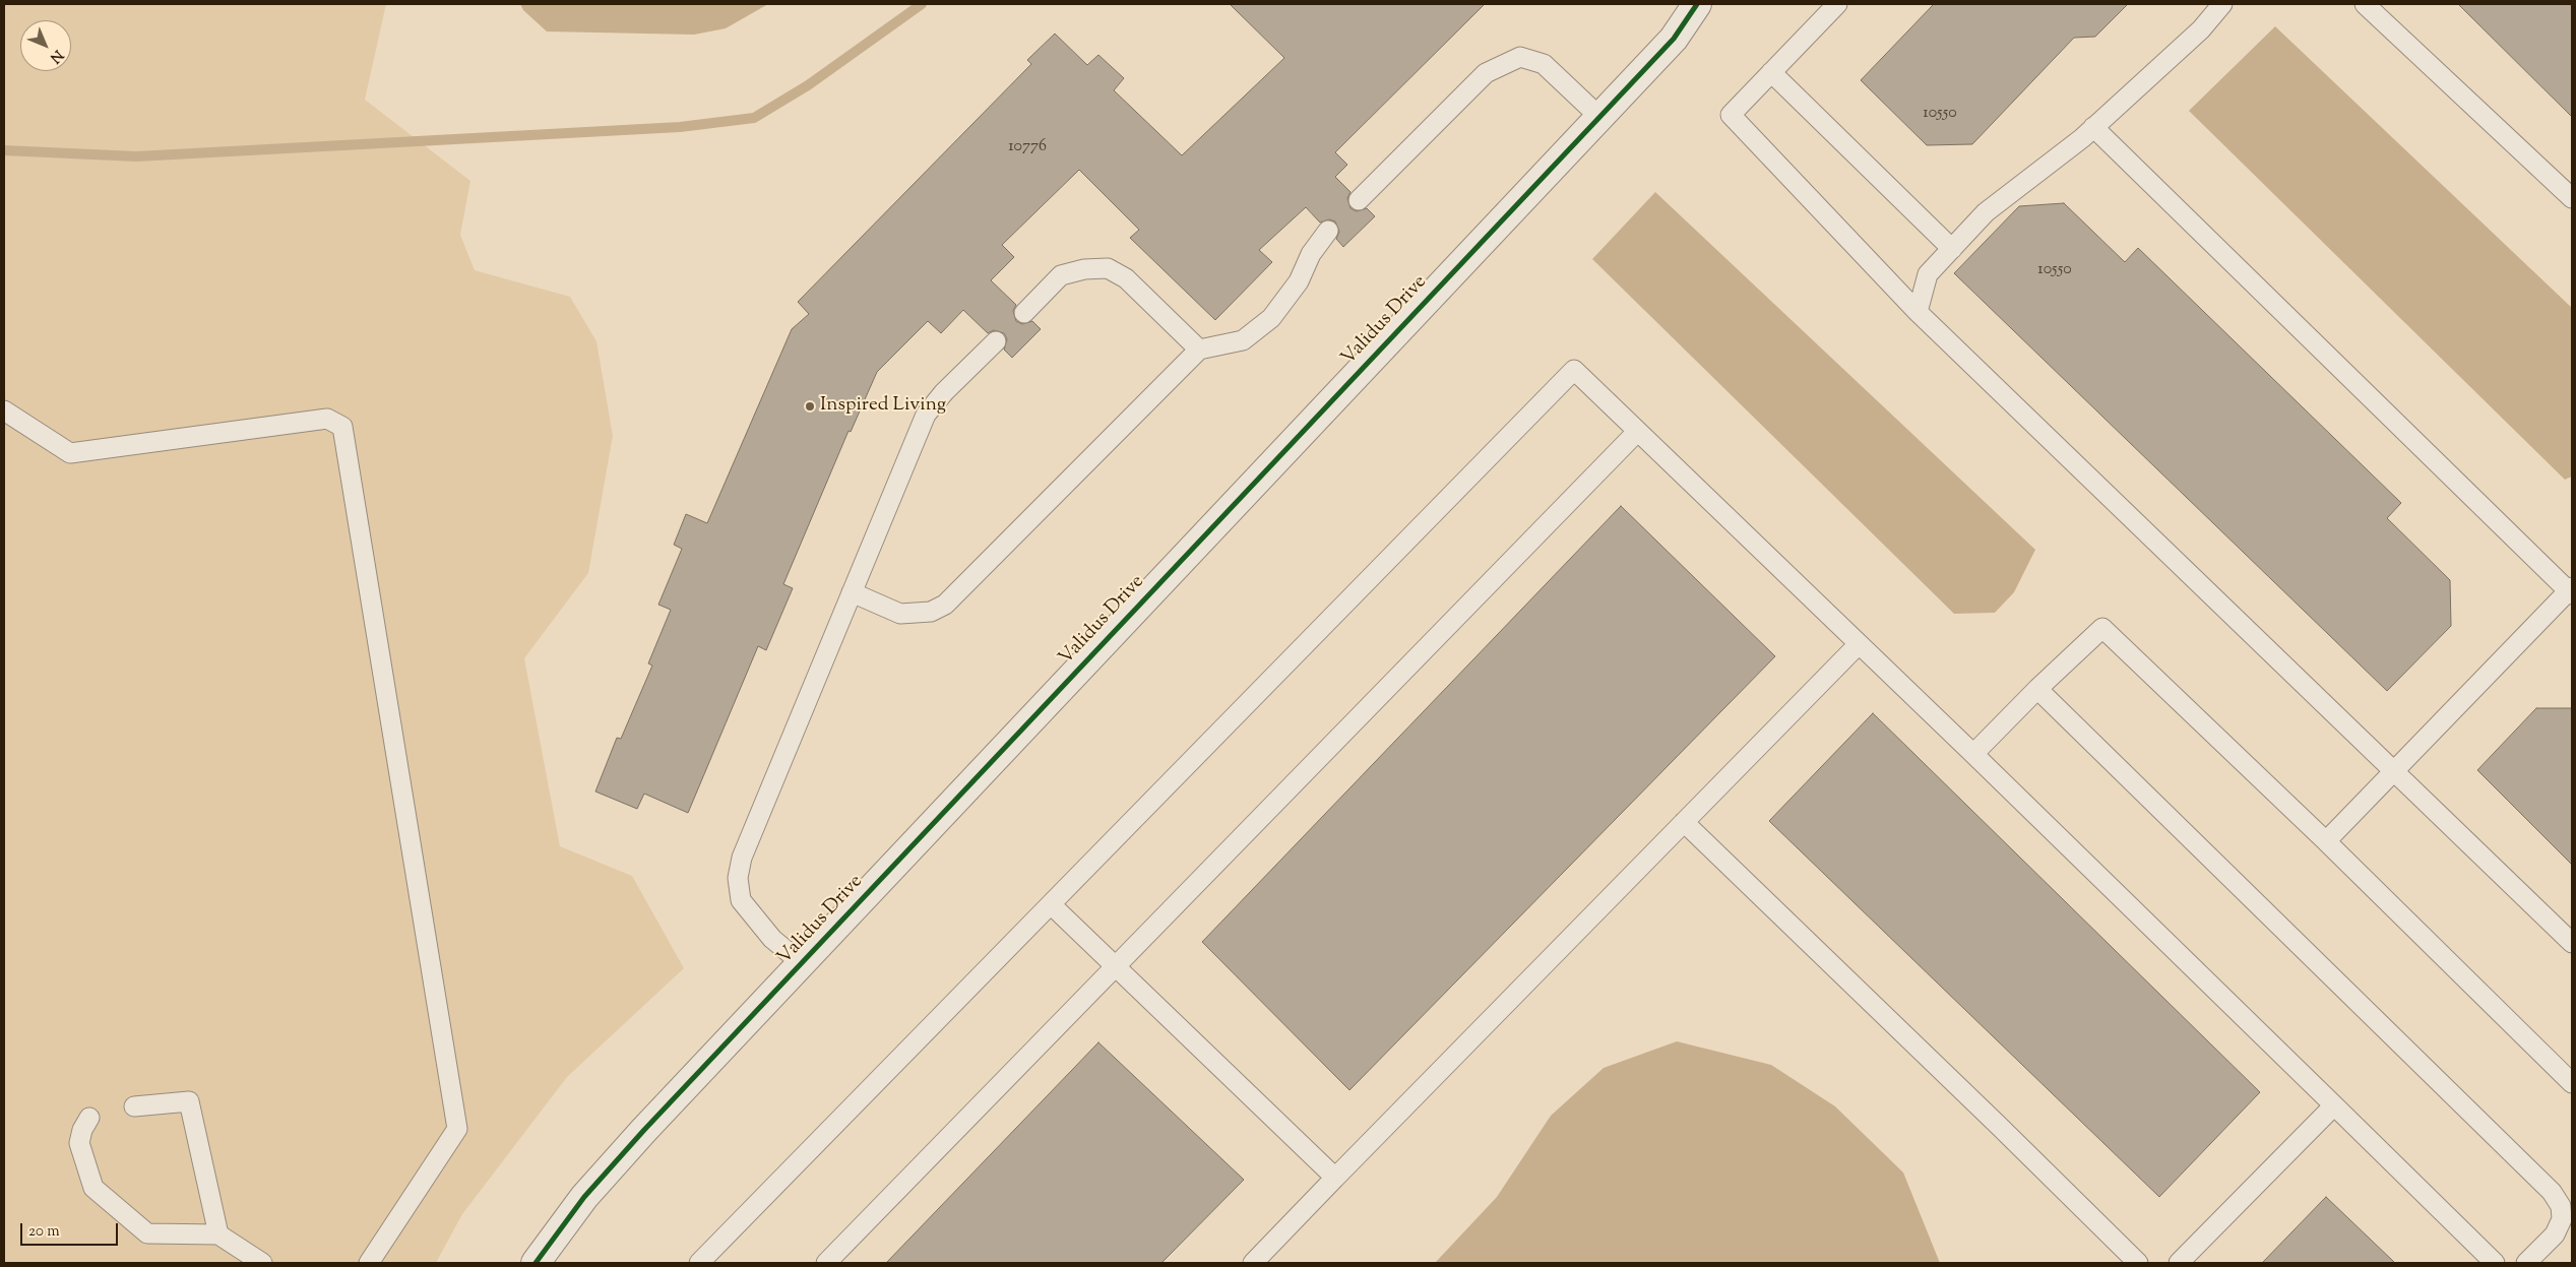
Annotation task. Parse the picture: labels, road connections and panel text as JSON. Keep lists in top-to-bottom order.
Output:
{
  "streets": {
    "street": ["Validus Drive"]
  },
  "places": ["Inspired Living"],
  "house_numbers": ["10550", "10776", "10550"],
  "scale_bar": "20 m",
  "north": "bottom right"
}
